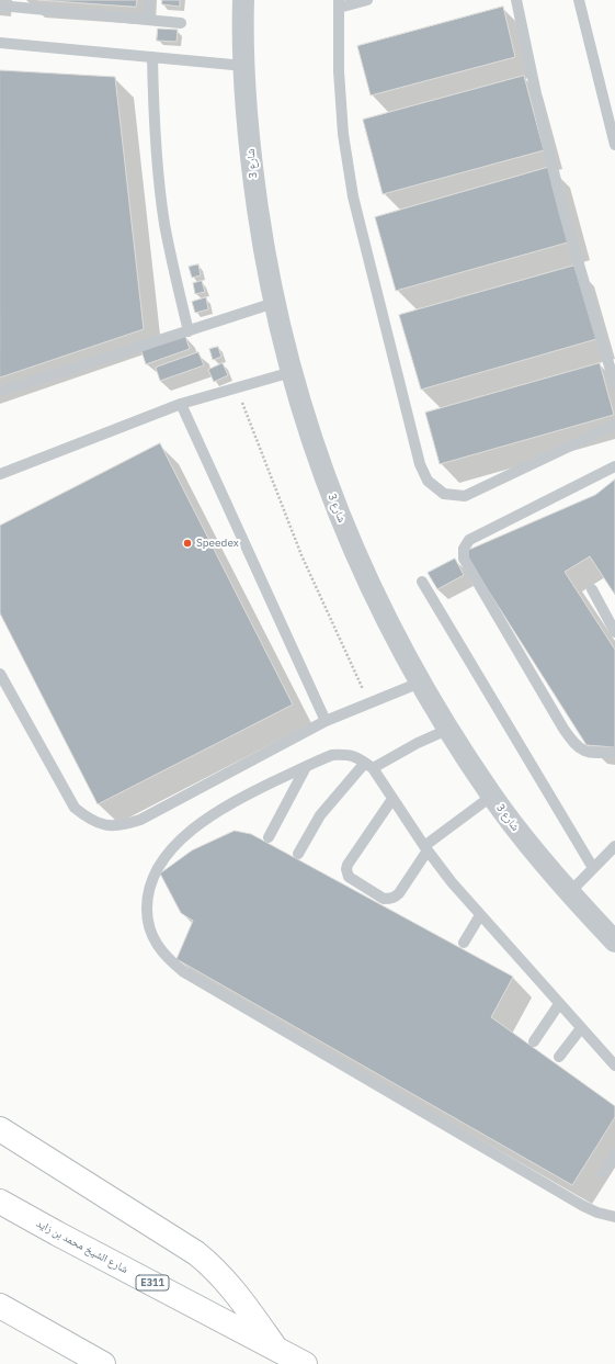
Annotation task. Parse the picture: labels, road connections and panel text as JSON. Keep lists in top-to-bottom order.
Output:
{
  "streets": {
    "highway": ["شارع الشيخ محمد بن زايد", "E311"],
    "street": ["شارع 3"]
  },
  "places": ["Speedex"]
}
